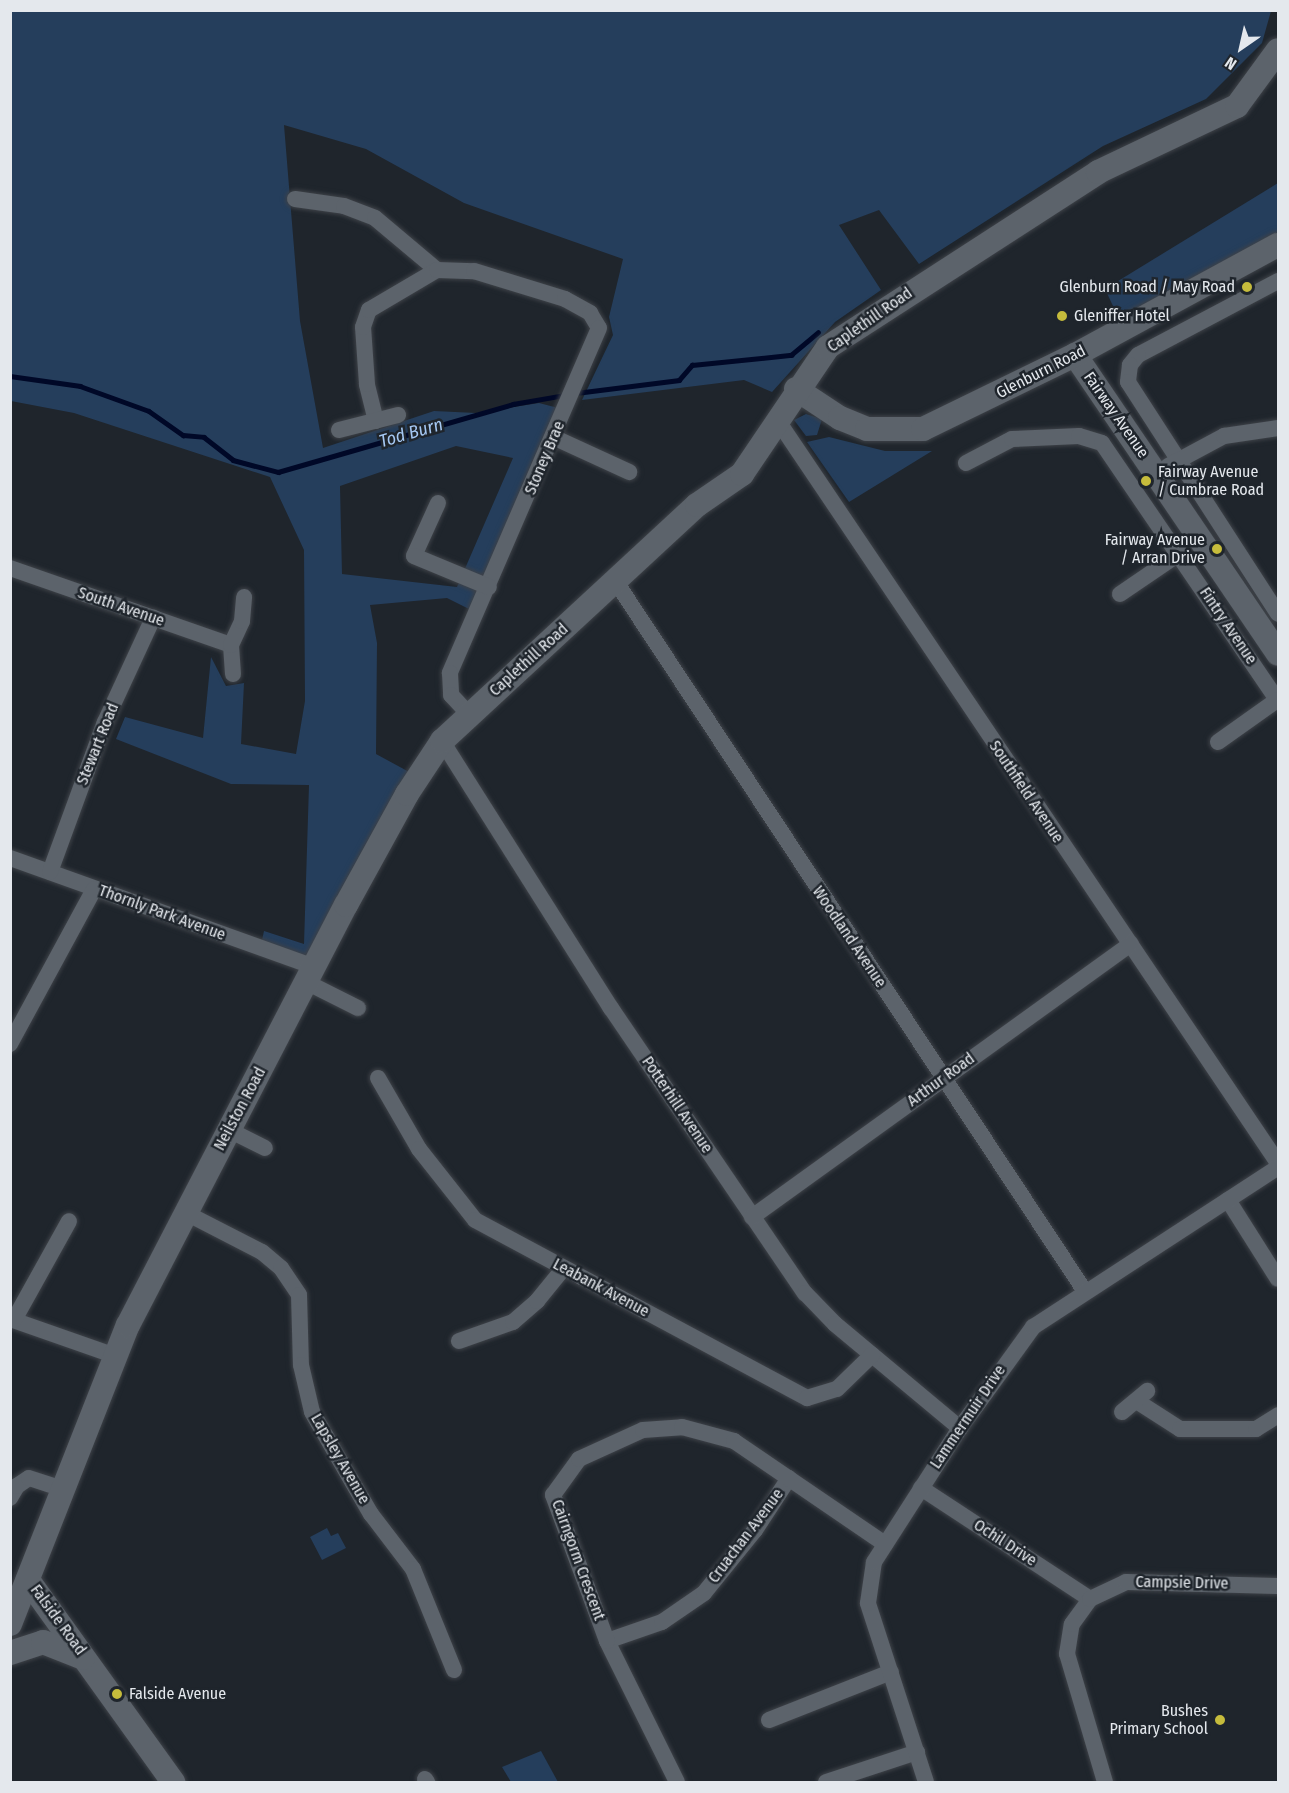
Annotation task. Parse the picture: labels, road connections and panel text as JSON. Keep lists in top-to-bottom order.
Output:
{
  "streets": {
    "main road": [
      "Caplethill Road",
      "Glenburn Road",
      "Fairway Avenue",
      "Neilston Road",
      "Falside Road"
    ],
    "street": [
      "Stoney Brae",
      "South Avenue",
      "Fintry Avenue",
      "Stewart Road",
      "Southfield Avenue",
      "Thornly Park Avenue",
      "Woodland Avenue",
      "Arthur Road",
      "Potterhill Avenue",
      "Leabank Avenue",
      "Lammermuir Drive",
      "Lapsley Avenue",
      "Cruachan Avenue",
      "Ochil Drive",
      "Cairngorm Crescent",
      "Campsie Drive"
    ]
  },
  "crossings": [
    ["Caplethill Road", "Glenburn Road"],
    ["Caplethill Road", "Stoney Brae"],
    ["Caplethill Road", "Southfield Avenue"],
    ["Caplethill Road", "Woodland Avenue"],
    ["Caplethill Road", "Potterhill Avenue"],
    ["Caplethill Road", "Neilston Road"],
    ["Glenburn Road", "Fairway Avenue"],
    ["South Avenue", "Stewart Road"],
    ["Stewart Road", "Thornly Park Avenue"],
    ["Southfield Avenue", "Arthur Road"],
    ["Southfield Avenue", "Lammermuir Drive"],
    ["Thornly Park Avenue", "Neilston Road"],
    ["Woodland Avenue", "Arthur Road"],
    ["Woodland Avenue", "Lammermuir Drive"],
    ["Arthur Road", "Potterhill Avenue"],
    ["Potterhill Avenue", "Neilston Road"],
    ["Potterhill Avenue", "Leabank Avenue"],
    ["Potterhill Avenue", "Lammermuir Drive"],
    ["Neilston Road", "Lapsley Avenue"],
    ["Neilston Road", "Falside Road"],
    ["Lammermuir Drive", "Ochil Drive"],
    ["Lammermuir Drive", "Cairngorm Crescent"],
    ["Cruachan Avenue", "Cairngorm Crescent"],
    ["Ochil Drive", "Campsie Drive"]
  ],
  "water": ["Tod Burn"],
  "places": [
    "Glenburn Road / May Road",
    "Gleniffer Hotel",
    "Fairway Avenue / Cumbrae Road",
    "Fairway Avenue / Arran Drive",
    "Falside Avenue",
    "Bushes Primary School"
  ],
  "north": "bottom left"
}
